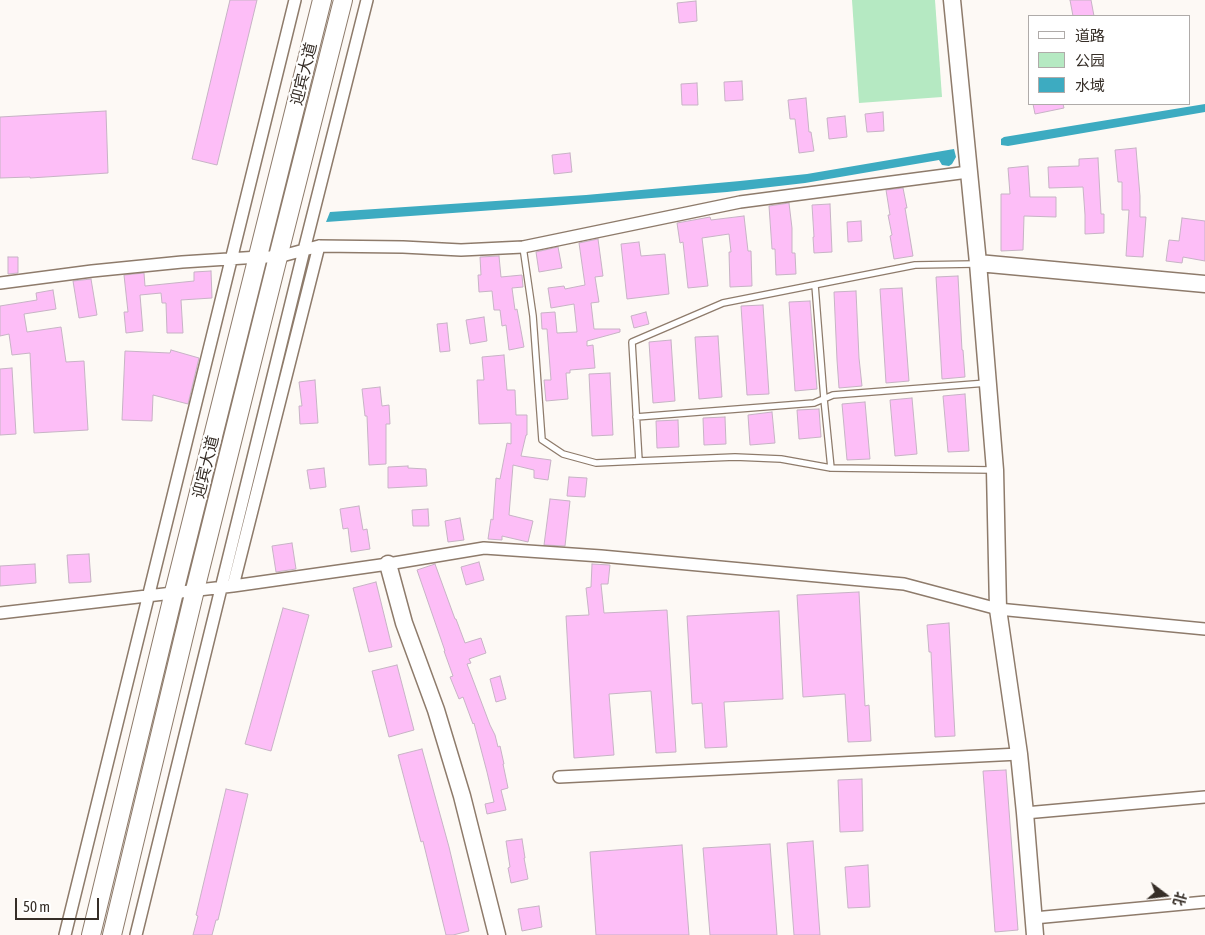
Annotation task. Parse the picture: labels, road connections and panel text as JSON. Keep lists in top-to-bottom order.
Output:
{
  "streets": {
    "main road": ["迎宾大道"]
  },
  "legend": ["道路", "公园", "水域"],
  "scale_bar": "50 m",
  "north": "right"
}
